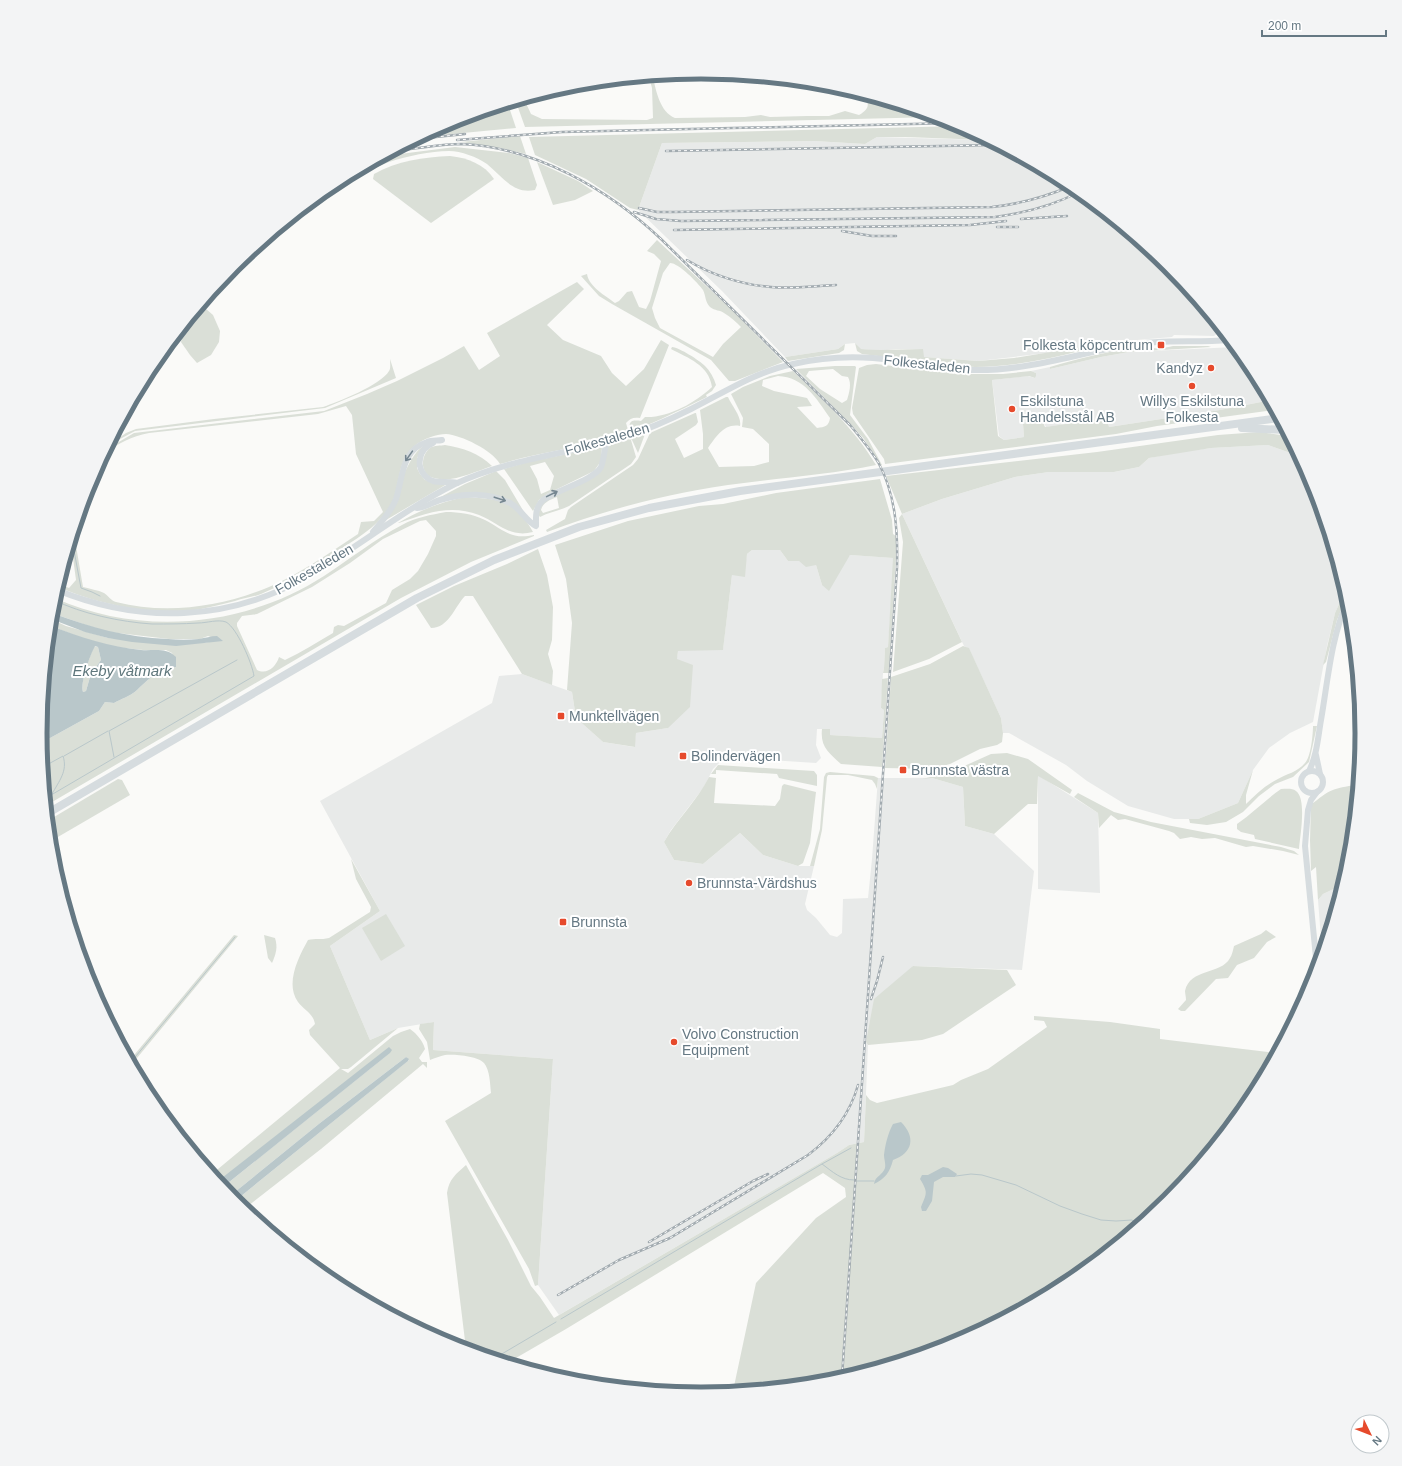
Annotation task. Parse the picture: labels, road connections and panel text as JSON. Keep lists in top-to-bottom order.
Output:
{
  "streets": {
    "main road": ["Folkestaleden"]
  },
  "water": ["Ekeby våtmark"],
  "places": {
    "transit": [
      "Folkesta köpcentrum",
      "Munktellvägen",
      "Bolindervägen",
      "Brunnsta västra",
      "Brunnsta"
    ],
    "other": [
      "Kandyz",
      "Willys Eskilstuna Folkesta",
      "Eskilstuna Handelsstål AB",
      "Brunnsta-Värdshus",
      "Volvo Construction Equipment"
    ]
  },
  "scale_bar": "200 m",
  "north": "bottom right"
}
